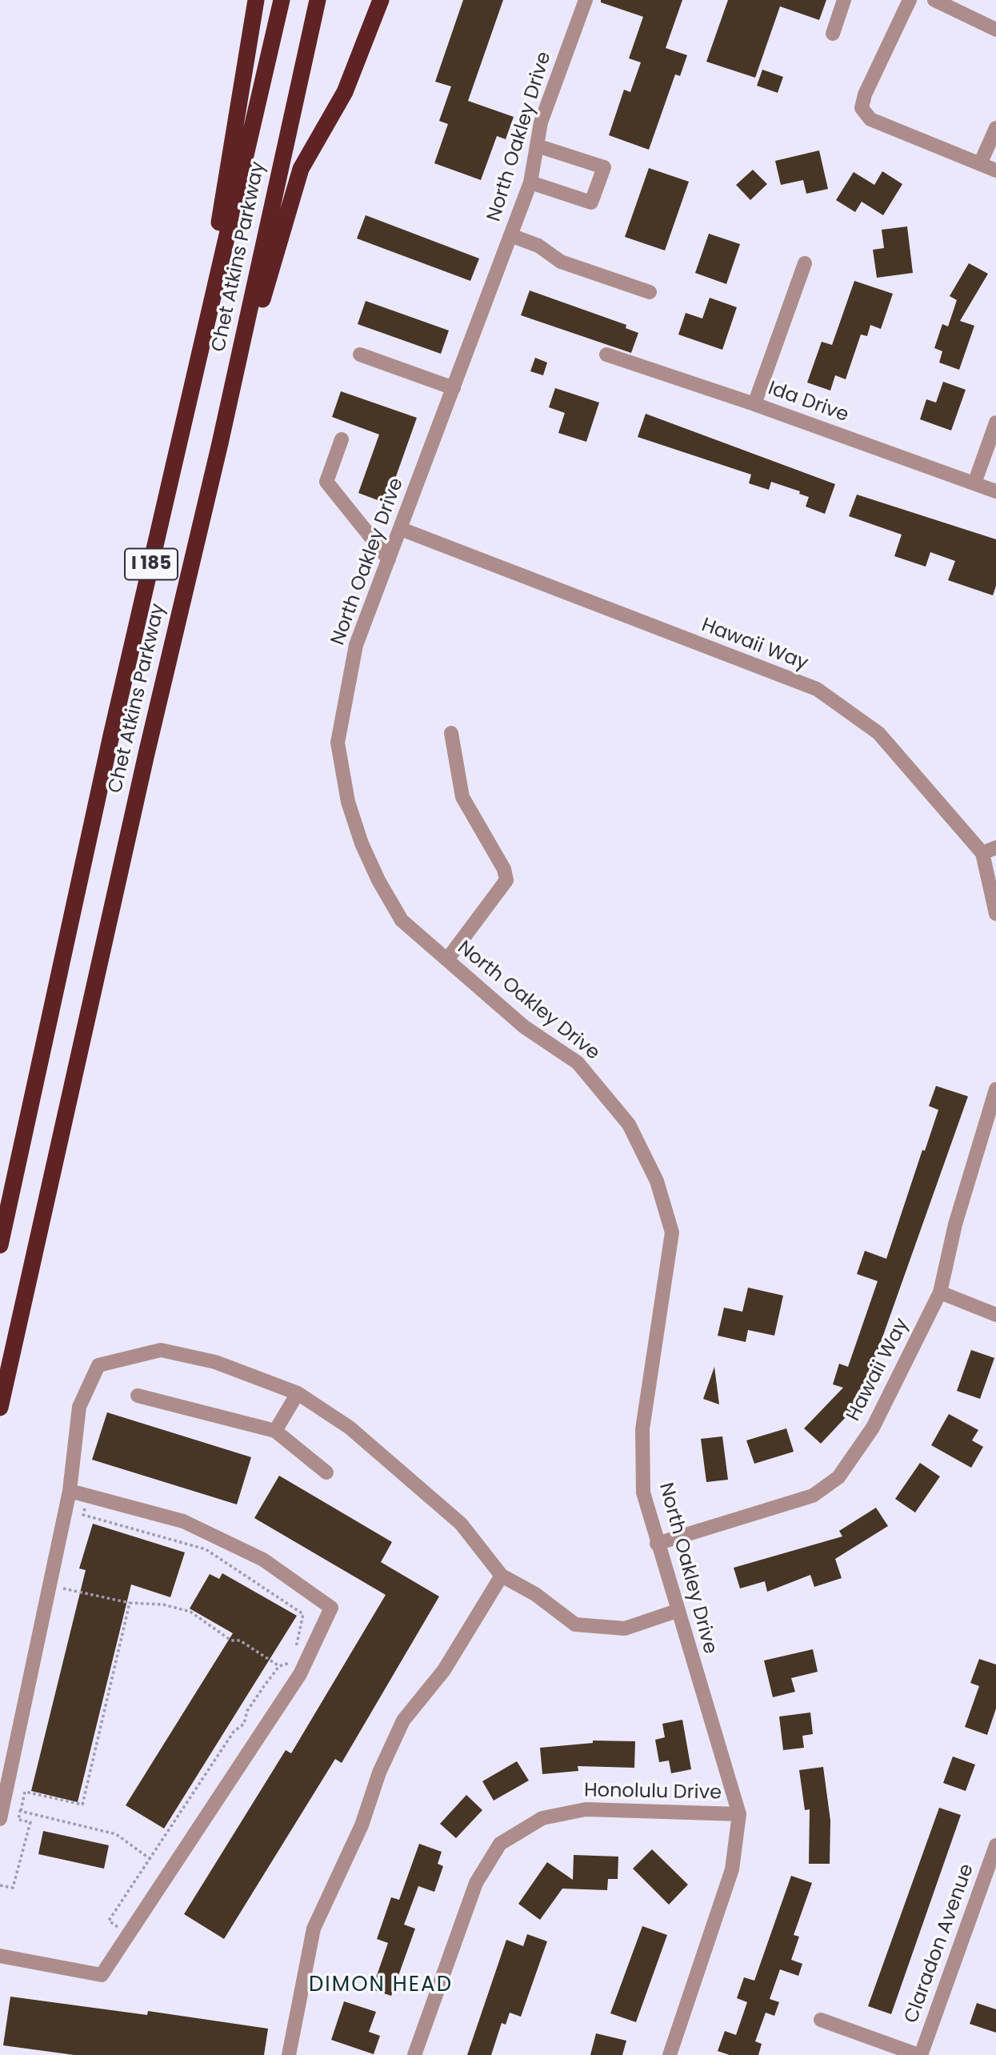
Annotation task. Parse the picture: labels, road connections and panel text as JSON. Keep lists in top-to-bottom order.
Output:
{
  "streets": {
    "highway": ["Chet Atkins Parkway", "I 185"],
    "street": [
      "North Oakley Drive",
      "Ida Drive",
      "Hawaii Way",
      "Honolulu Drive",
      "Claradon Avenue"
    ]
  },
  "crossings": [
    ["North Oakley Drive", "Hawaii Way"],
    ["North Oakley Drive", "Honolulu Drive"]
  ],
  "districts": ["DIMON HEAD"]
}
